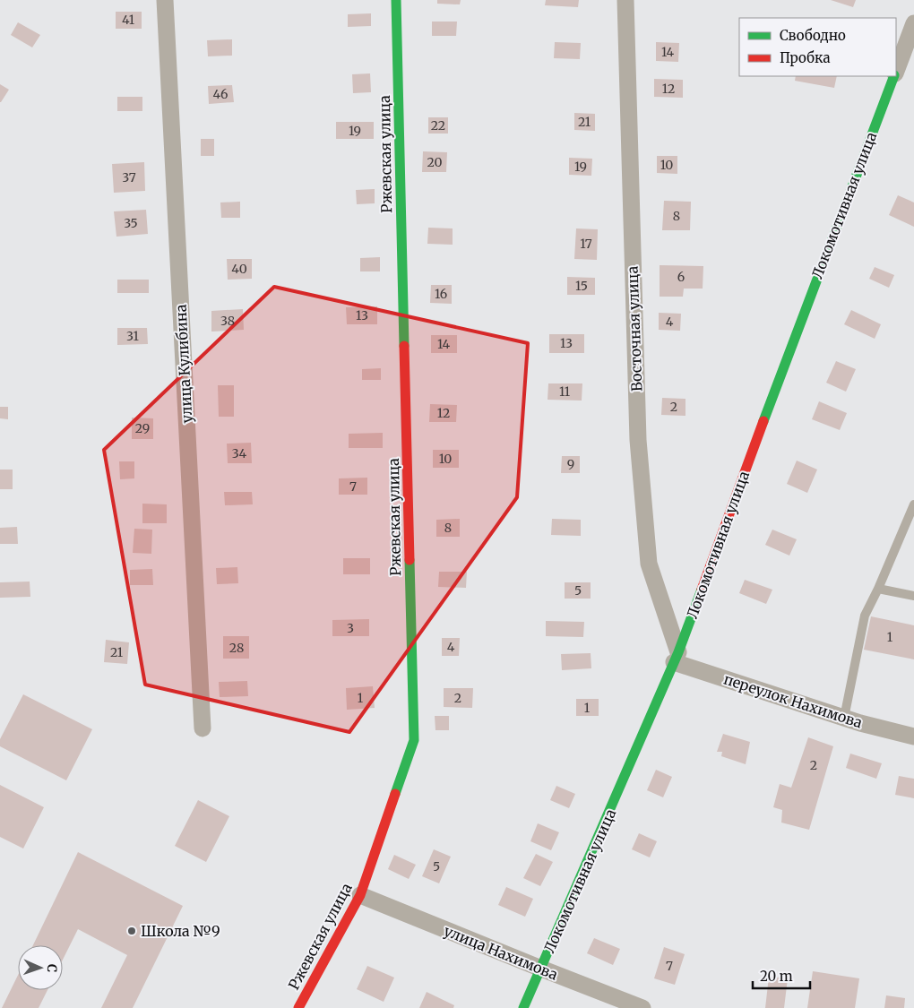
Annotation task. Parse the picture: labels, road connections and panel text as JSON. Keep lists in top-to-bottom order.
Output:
{
  "streets": {
    "street": [
      "Ржевская улица",
      "Локомотивная улица",
      "Восточная улица",
      "улица Кулибина",
      "переулок Нахимова",
      "улица Нахимова"
    ]
  },
  "crossings": [
    ["Ржевская улица", "улица Нахимова"],
    ["Локомотивная улица", "Восточная улица"],
    ["Локомотивная улица", "переулок Нахимова"],
    ["Локомотивная улица", "улица Нахимова"],
    ["Восточная улица", "переулок Нахимова"]
  ],
  "places": ["Школа №9"],
  "house_numbers": [
    "41",
    "14",
    "12",
    "46",
    "21",
    "22",
    "19",
    "20",
    "10",
    "19",
    "37",
    "8",
    "35",
    "17",
    "40",
    "6",
    "15",
    "16",
    "13",
    "38",
    "4",
    "31",
    "13",
    "14",
    "11",
    "2",
    "12",
    "29",
    "34",
    "10",
    "9",
    "7",
    "8",
    "5",
    "3",
    "1",
    "4",
    "28",
    "21",
    "1",
    "2",
    "1",
    "2",
    "5",
    "7"
  ],
  "legend": ["Свободно", "Пробка"],
  "scale_bar": "20 m",
  "north": "right"
}
